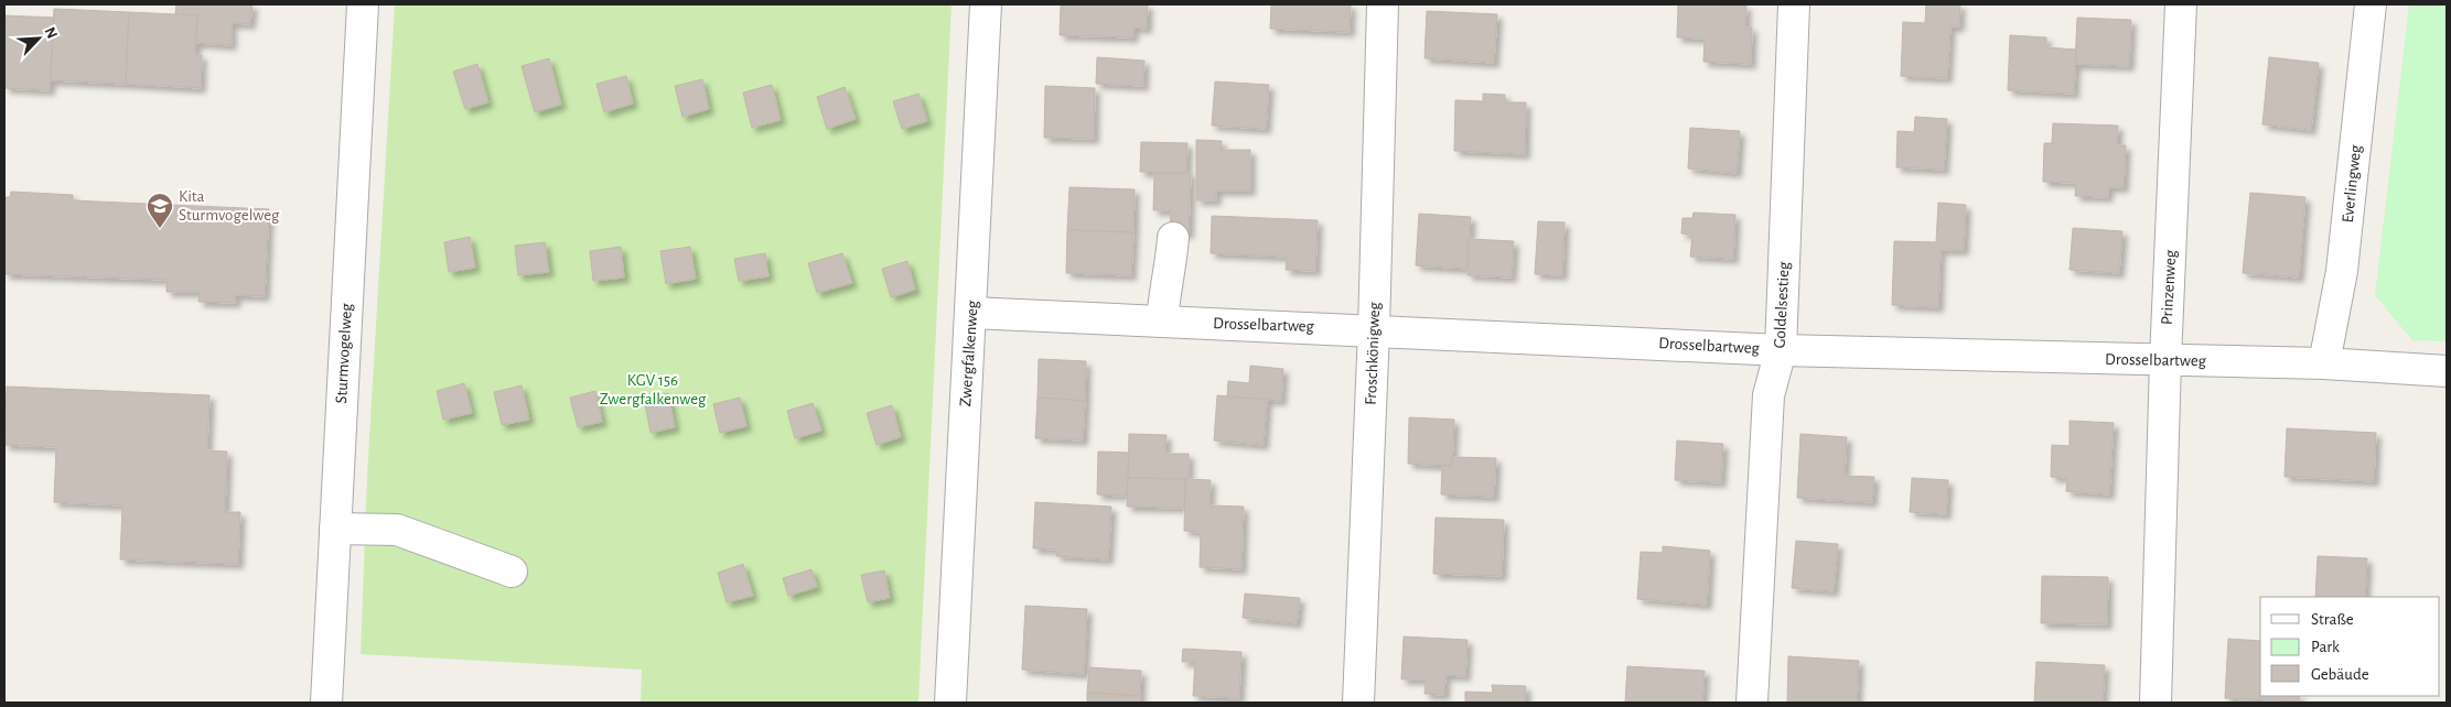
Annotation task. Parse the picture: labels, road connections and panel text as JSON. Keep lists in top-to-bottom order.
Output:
{
  "streets": {
    "street": [
      "Everlingweg",
      "Prinzenweg",
      "Goldelsestieg",
      "Drosselbartweg",
      "Sturmvogelweg",
      "Zwergfalkenweg",
      "Froschkönigweg"
    ]
  },
  "crossings": [
    ["Everlingweg", "Drosselbartweg"],
    ["Prinzenweg", "Drosselbartweg"],
    ["Goldelsestieg", "Drosselbartweg"],
    ["Drosselbartweg", "Zwergfalkenweg"],
    ["Drosselbartweg", "Froschkönigweg"]
  ],
  "parks": ["KGV 156 Zwergfalkenweg"],
  "places": {
    "school or university": ["Kita Sturmvogelweg"]
  },
  "legend": ["Straße", "Park", "Gebäude"],
  "north": "top right"
}
